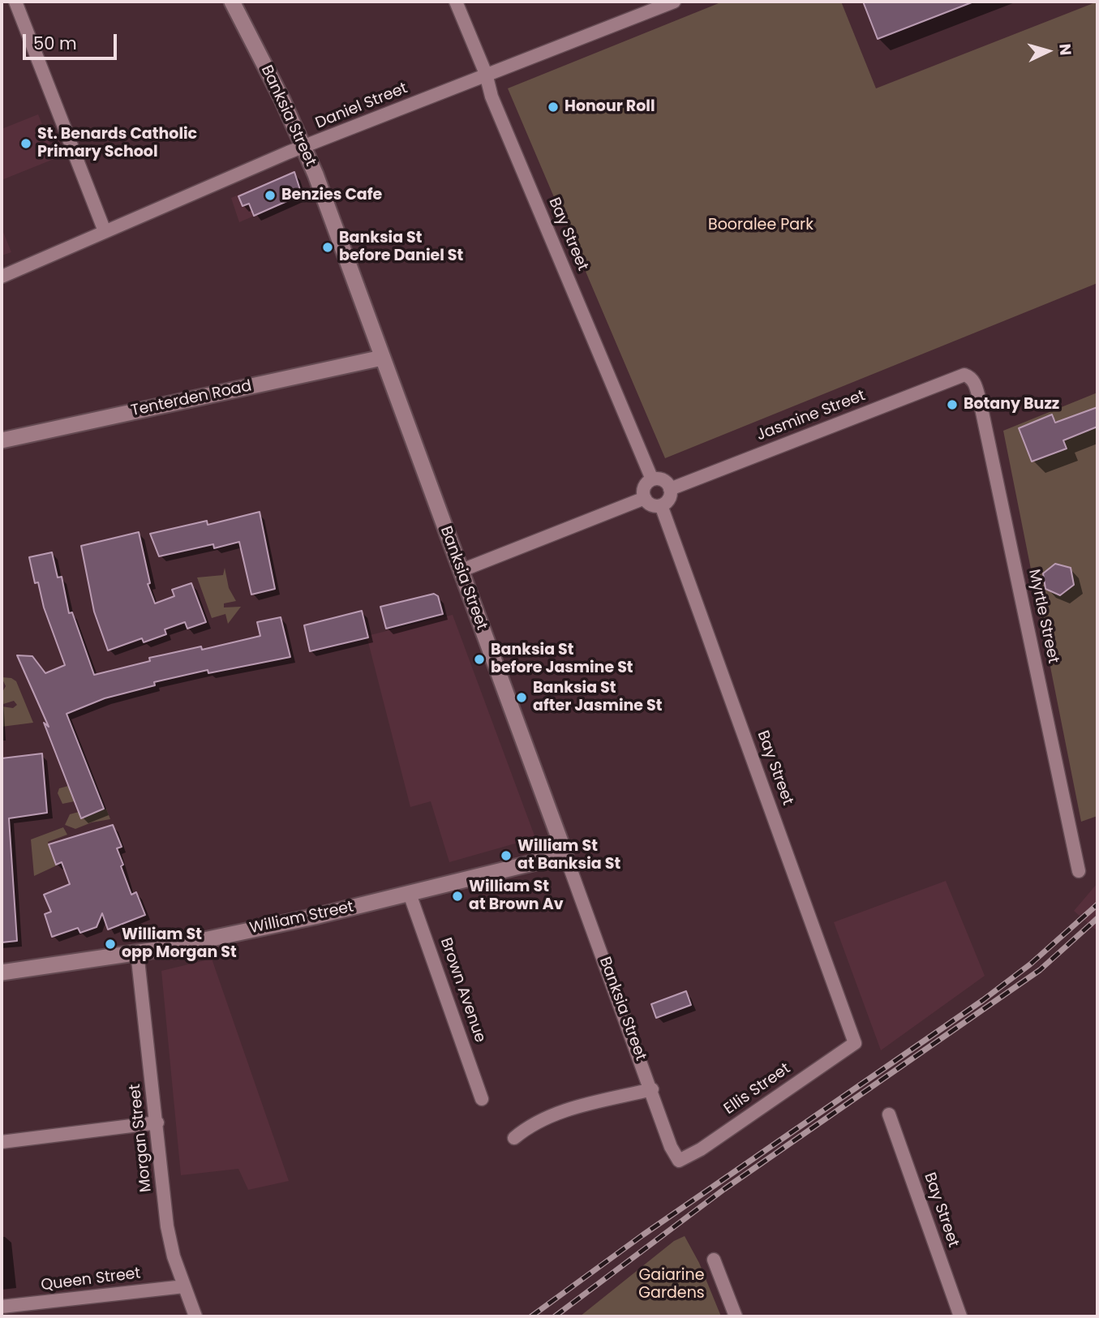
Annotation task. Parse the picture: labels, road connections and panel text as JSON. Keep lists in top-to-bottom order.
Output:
{
  "streets": {
    "street": [
      "Daniel Street",
      "Banksia Street",
      "Bay Street",
      "Tenterden Road",
      "Jasmine Street",
      "Myrtle Street",
      "William Street",
      "Brown Avenue",
      "Ellis Street",
      "Morgan Street",
      "Queen Street"
    ]
  },
  "crossings": [
    ["Daniel Street", "Banksia Street"],
    ["Daniel Street", "Bay Street"],
    ["Banksia Street", "Tenterden Road"],
    ["Banksia Street", "William Street"],
    ["Banksia Street", "Ellis Street"],
    ["Bay Street", "Jasmine Street"],
    ["Bay Street", "Ellis Street"],
    ["Jasmine Street", "Myrtle Street"],
    ["William Street", "Brown Avenue"],
    ["William Street", "Morgan Street"],
    ["Morgan Street", "Queen Street"]
  ],
  "parks": ["Booralee Park", "Gaiarine Gardens"],
  "places": [
    "Honour Roll",
    "St. Benards Catholic Primary School",
    "Benzies Cafe",
    "Banksia St before Daniel St",
    "Botany Buzz",
    "Banksia St before Jasmine St",
    "Banksia St after Jasmine St",
    "William St at Banksia St",
    "William St at Brown Av",
    "William St opp Morgan St"
  ],
  "scale_bar": "50 m",
  "north": "right"
}
